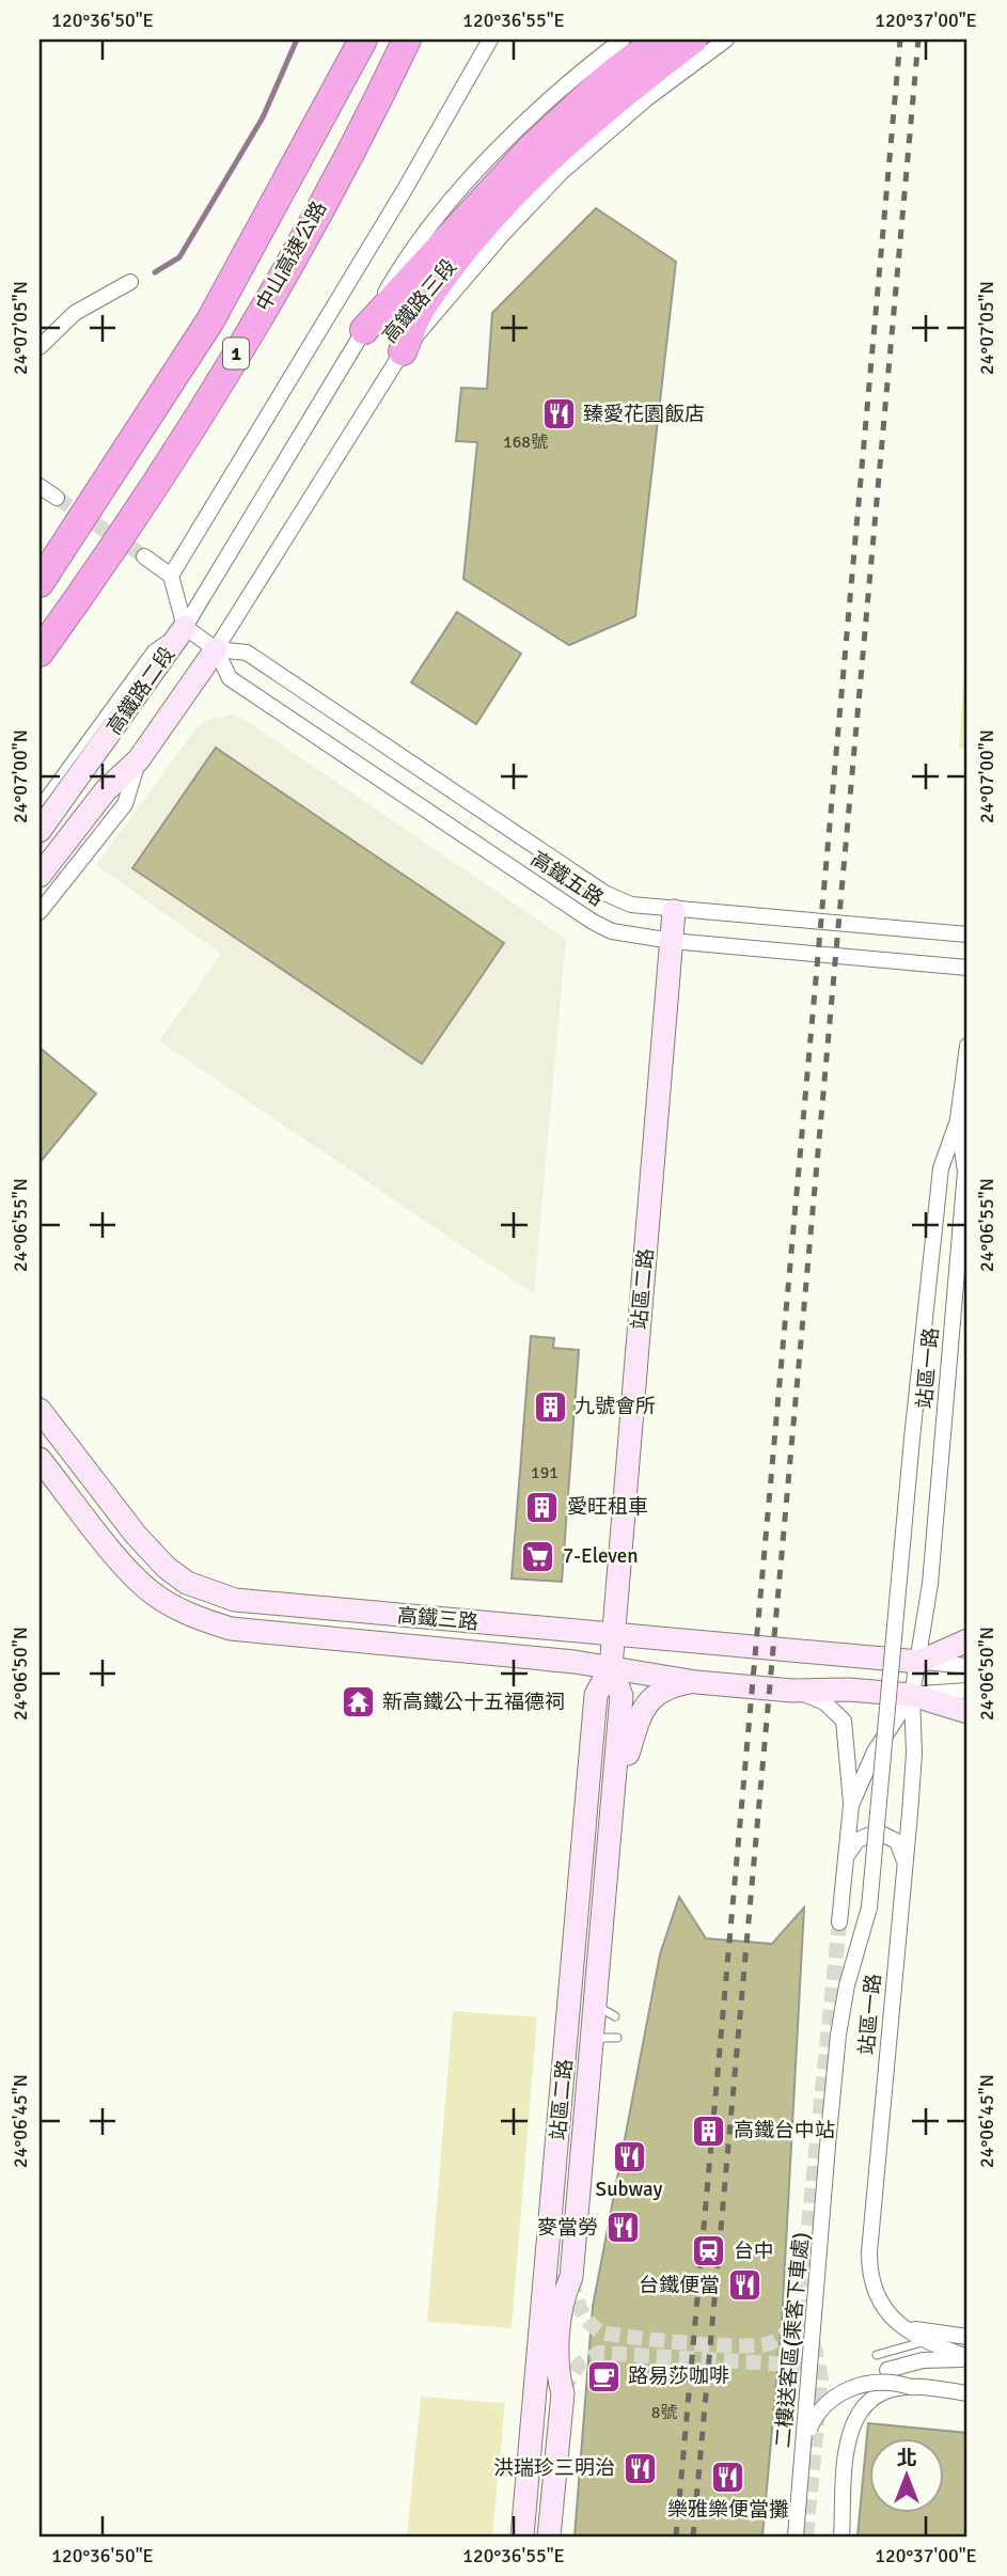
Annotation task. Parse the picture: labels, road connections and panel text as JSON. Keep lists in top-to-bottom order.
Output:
{
  "streets": {
    "highway": ["中山高速公路", "1"],
    "street": [
      "高鐵路三段",
      "高鐵路二段",
      "高鐵五路",
      "站區二路",
      "站區一路",
      "高鐵三路",
      "二樓送客區(乘客下車處)"
    ]
  },
  "crossings": [
    ["高鐵路三段", "高鐵路二段"],
    ["高鐵路三段", "高鐵五路"],
    ["高鐵路二段", "高鐵五路"],
    ["高鐵五路", "站區二路"],
    ["站區二路", "高鐵三路"],
    ["站區一路", "高鐵三路"],
    ["站區一路", "二樓送客區(乘客下車處)"]
  ],
  "places": {
    "restaurant": [
      "臻愛花園飯店",
      "Subway",
      "麥當勞",
      "台鐵便當",
      "洪瑞珍三明治",
      "樂雅樂便當攤"
    ],
    "building": ["九號會所", "愛旺租車", "高鐵台中站"],
    "supermarket": ["7-Eleven"],
    "temple": ["新高鐵公十五福德祠"],
    "station": ["台中"],
    "cafe": ["路易莎咖啡"]
  },
  "house_numbers": ["168號", "191", "8號"],
  "north": "top",
  "coordinates": [
    "120°36'50\"E",
    "120°36'55\"E",
    "120°37'00\"E",
    "24°07'05\"N",
    "24°07'00\"N",
    "24°06'55\"N",
    "24°06'50\"N",
    "24°06'45\"N"
  ]
}
